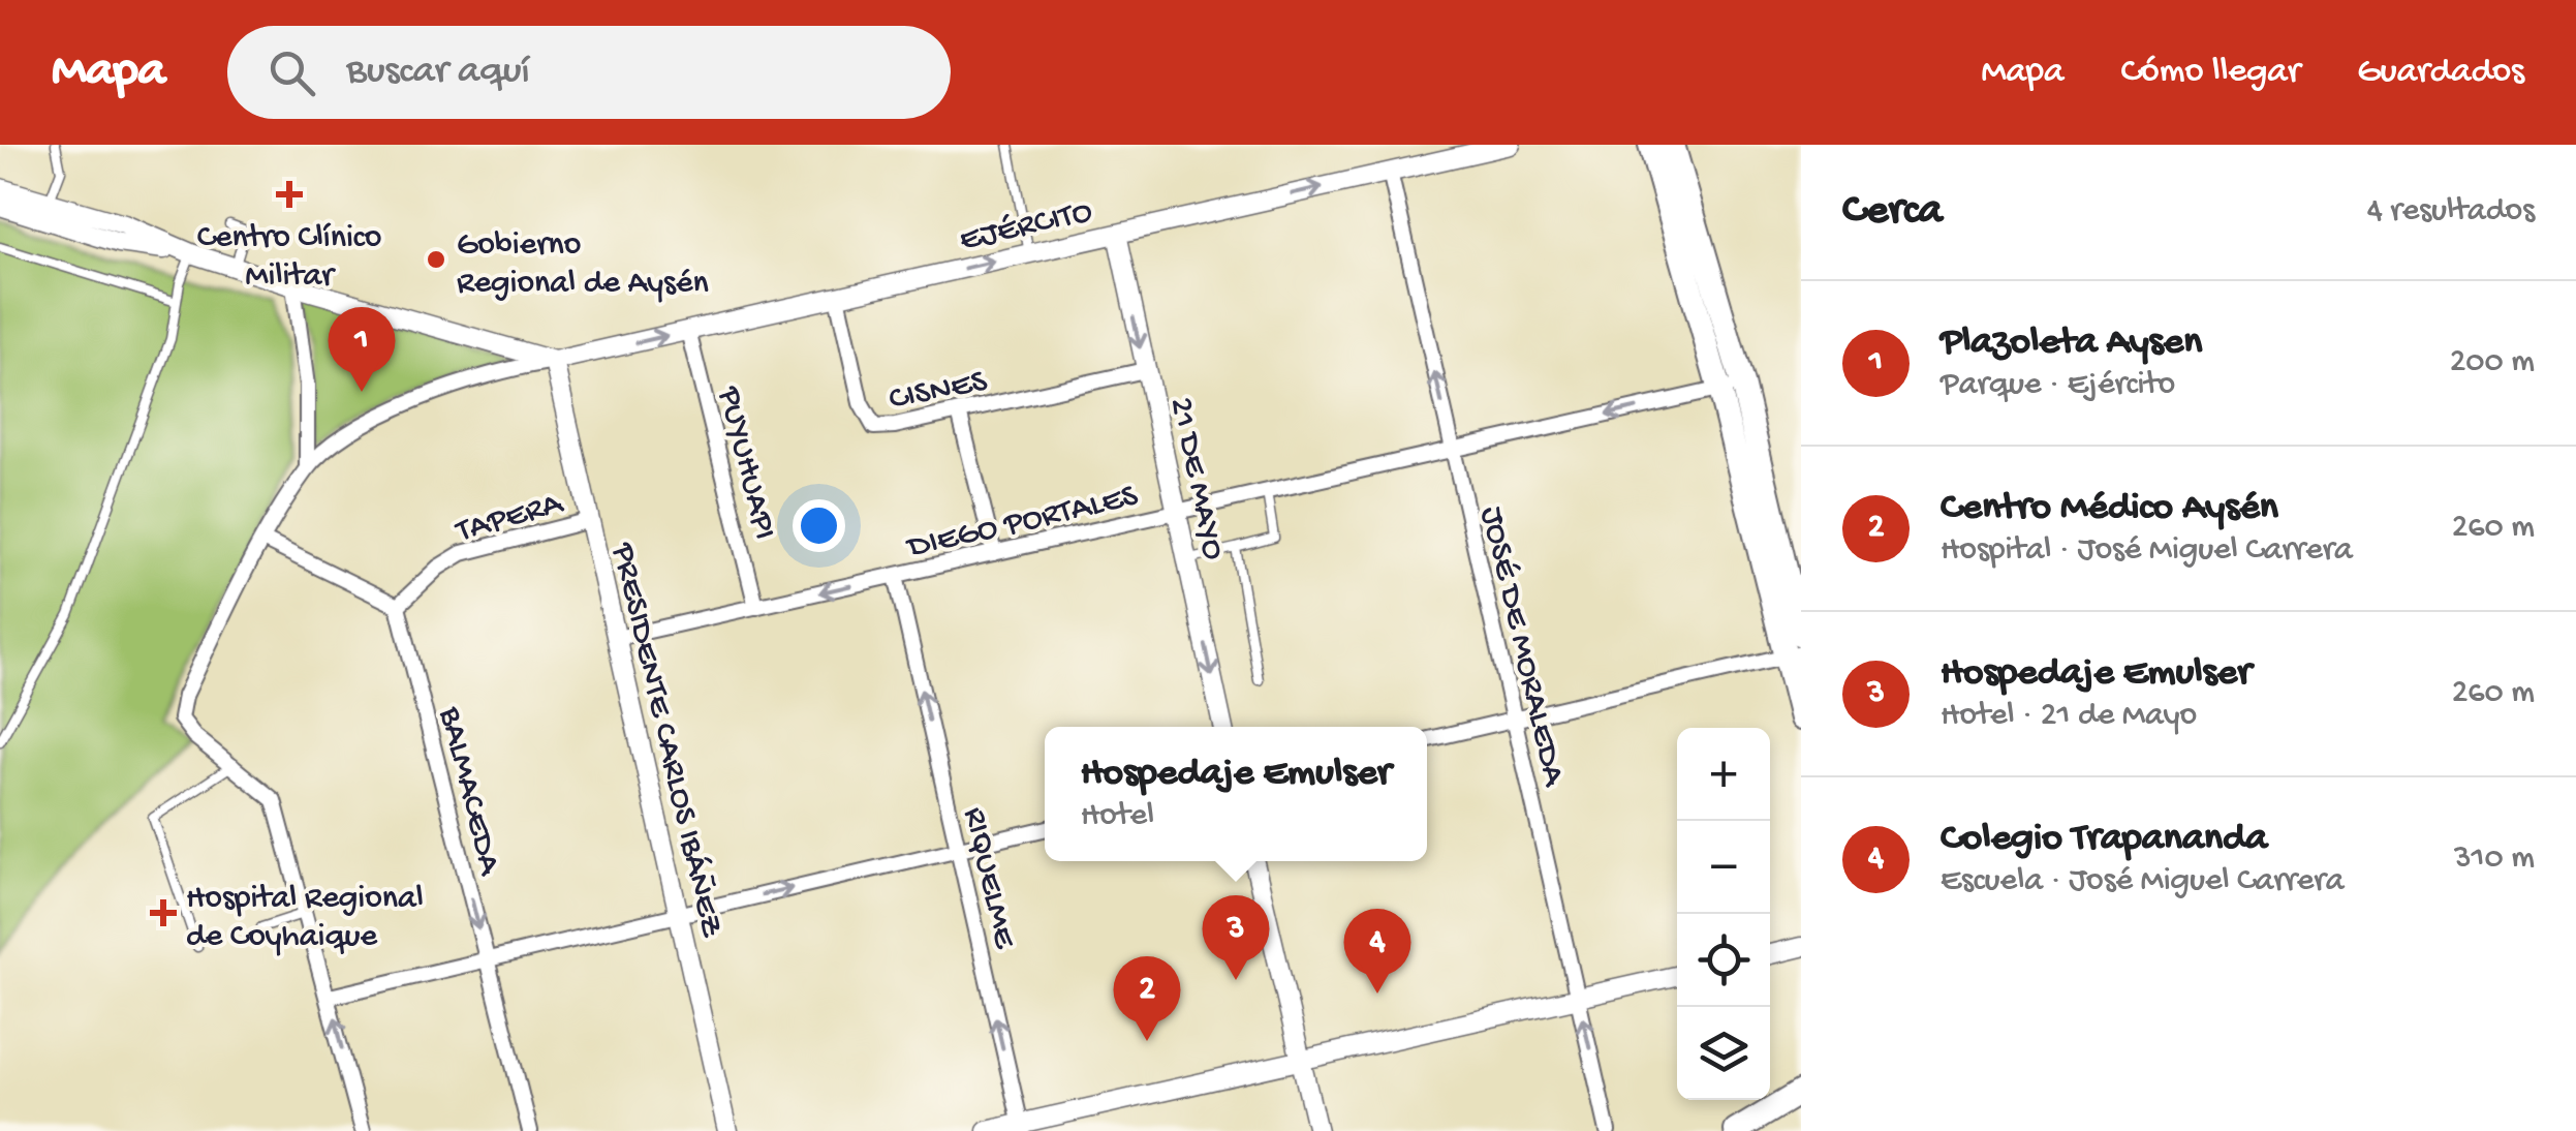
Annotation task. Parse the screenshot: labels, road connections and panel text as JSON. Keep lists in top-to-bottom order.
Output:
{
  "streets": {
    "street": [
      "EJÉRCITO",
      "CISNES",
      "PUYUHUAPI",
      "21 DE MAYO",
      "TAPERA",
      "DIEGO PORTALES",
      "JOSÉ DE MORALEDA",
      "PRESIDENTE CARLOS IBÁÑEZ",
      "BALMACEDA",
      "RIQUELME"
    ]
  },
  "crossings": [
    ["EJÉRCITO", "CISNES"],
    ["EJÉRCITO", "PUYUHUAPI"],
    ["EJÉRCITO", "21 DE MAYO"],
    ["EJÉRCITO", "JOSÉ DE MORALEDA"],
    ["EJÉRCITO", "PRESIDENTE CARLOS IBÁÑEZ"],
    ["CISNES", "21 DE MAYO"],
    ["PUYUHUAPI", "DIEGO PORTALES"],
    ["21 DE MAYO", "DIEGO PORTALES"],
    ["TAPERA", "PRESIDENTE CARLOS IBÁÑEZ"],
    ["TAPERA", "BALMACEDA"],
    ["DIEGO PORTALES", "JOSÉ DE MORALEDA"],
    ["DIEGO PORTALES", "PRESIDENTE CARLOS IBÁÑEZ"],
    ["DIEGO PORTALES", "RIQUELME"]
  ],
  "one_way": [
    "21 DE MAYO",
    "DIEGO PORTALES",
    "JOSÉ DE MORALEDA",
    "BALMACEDA",
    "RIQUELME"
  ],
  "places": {
    "health": ["Centro Clínico Militar", "Hospital Regional de Coyhaique"],
    "other": ["Gobierno Regional de Aysén"]
  },
  "page": {
    "header": "Mapa",
    "search": "Buscar aquí",
    "nav": ["Mapa", "Cómo llegar", "Guardados"],
    "heading": ["Cerca", "4 resultados"],
    "list": [
      {
        "mark": "1",
        "name": "Plazoleta Aysen",
        "note": "Parque · Ejército",
        "value": "200 m"
      },
      {
        "mark": "2",
        "name": "Centro Médico Aysén",
        "note": "Hospital · José Miguel Carrera",
        "value": "260 m"
      },
      {
        "mark": "3",
        "name": "Hospedaje Emulser",
        "note": "Hotel · 21 de Mayo",
        "value": "260 m"
      },
      {
        "mark": "4",
        "name": "Colegio Trapananda",
        "note": "Escuela · José Miguel Carrera",
        "value": "310 m"
      }
    ],
    "pins": [
      "1",
      "3",
      "4",
      "2"
    ],
    "popup": ["Hospedaje Emulser", "Hotel"],
    "map_buttons": ["+", "−"]
  }
}
